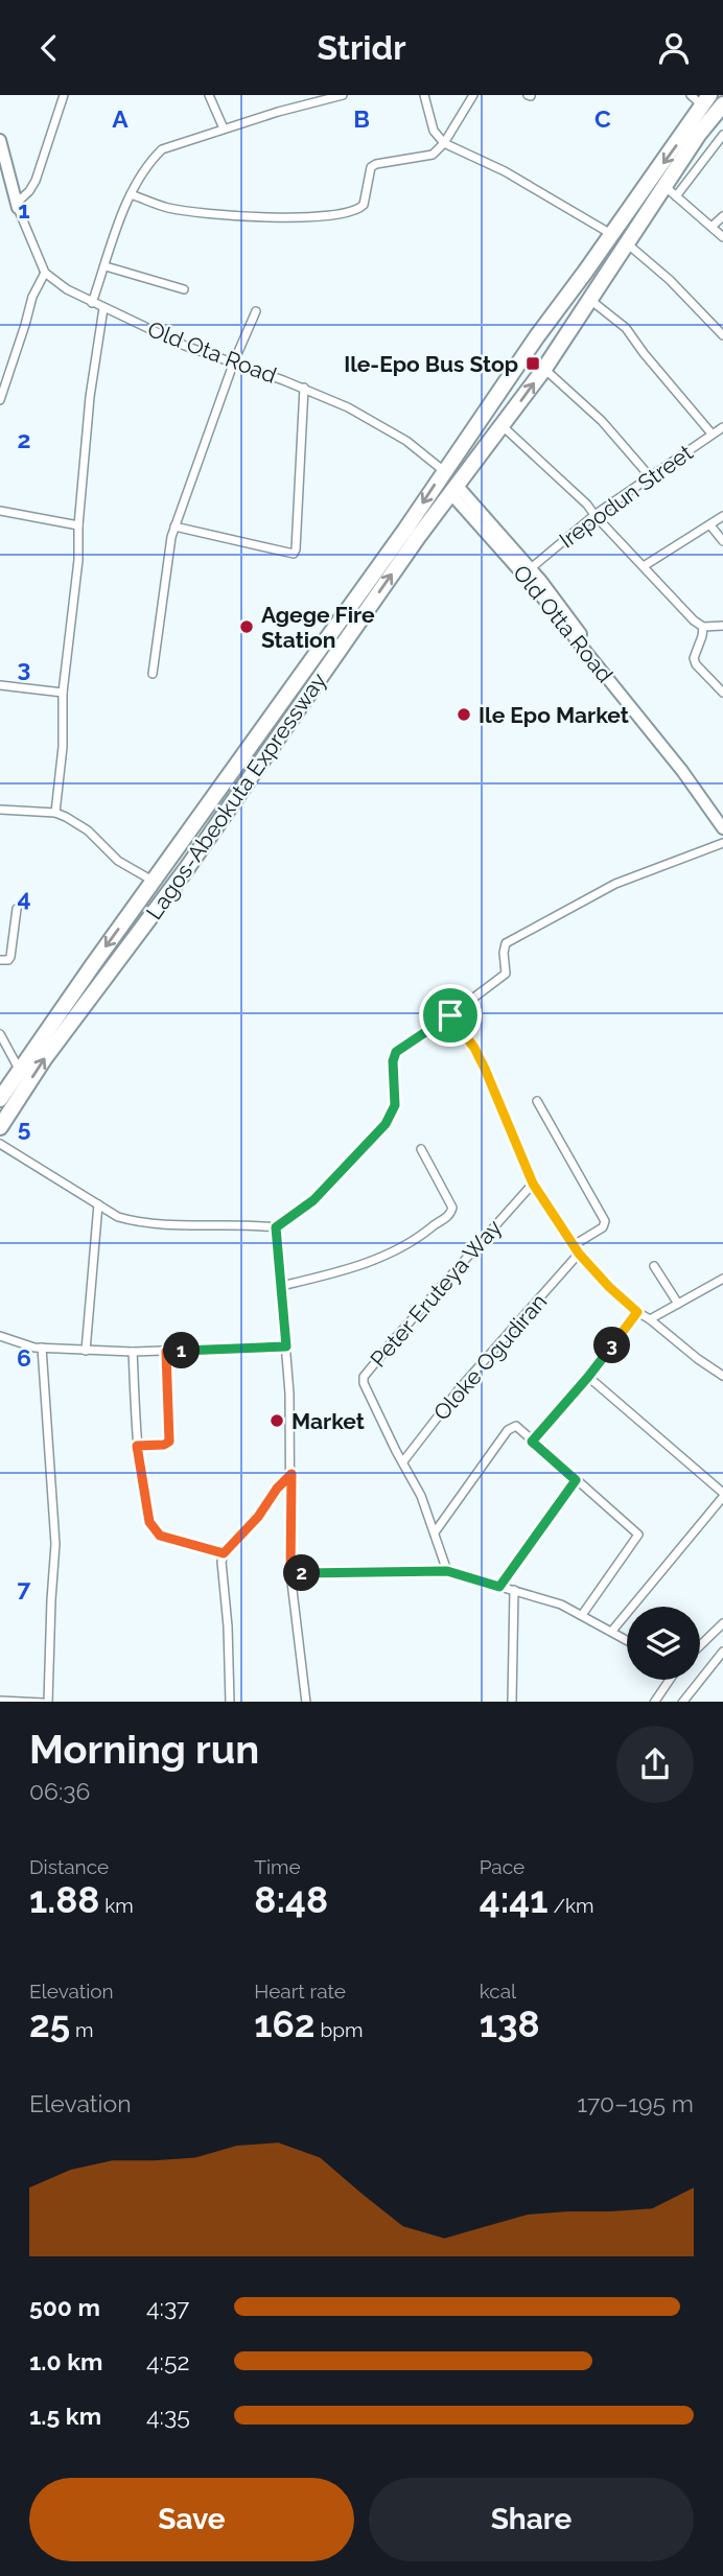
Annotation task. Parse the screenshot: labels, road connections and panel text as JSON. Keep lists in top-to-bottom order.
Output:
{
  "streets": {
    "highway": ["Lagos-Abeokuta Expressway"],
    "main road": ["Old Otta Road"],
    "street": [
      "Old Ota Road",
      "Irepodun Street",
      "Peter Eruteya Way",
      "Oloke Ogudiran"
    ]
  },
  "crossings": [
    ["Old Ota Road", "Lagos-Abeokuta Expressway"],
    ["Old Otta Road", "Lagos-Abeokuta Expressway"],
    ["Peter Eruteya Way", "Oloke Ogudiran"]
  ],
  "places": {
    "transit": ["Ile-Epo Bus Stop"],
    "other": ["Agege Fire Station", "Ile Epo Market", "Market"]
  },
  "page": {
    "header": "Stridr",
    "pins": ["3", "1", "2"],
    "heading": ["Morning run", "06:36"],
    "stats": [
      ["Distance", "1.88 km"],
      ["Time", "8:48"],
      ["Pace", "4:41 /km"],
      ["Elevation", "25 m"],
      ["Heart rate", "162 bpm"],
      ["kcal", "138"]
    ],
    "chart": ["Elevation", "170–195 m"],
    "list": [
      {
        "name": "500 m",
        "note": "4:37"
      },
      {
        "name": "1.0 km",
        "note": "4:52"
      },
      {
        "name": "1.5 km",
        "note": "4:35"
      }
    ],
    "buttons": ["Save", "Share"]
  },
  "grid": {
    "columns": ["A", "B", "C"],
    "rows": [
      "1",
      "2",
      "3",
      "4",
      "5",
      "6",
      "7"
    ]
  }
}
